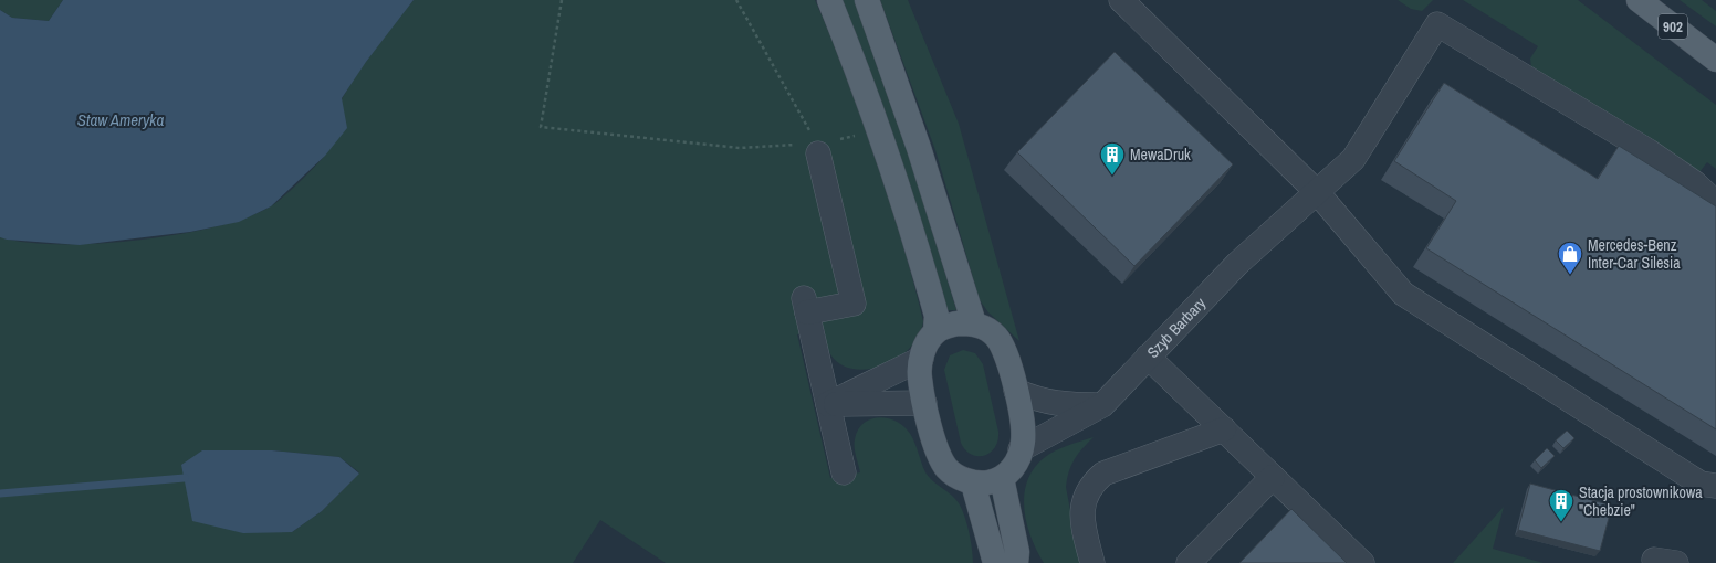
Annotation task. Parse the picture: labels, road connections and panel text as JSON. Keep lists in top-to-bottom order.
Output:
{
  "streets": {
    "main road": ["902"],
    "lane": ["Szyb Barbary"]
  },
  "water": ["Staw Ameryka"],
  "places": {
    "building": ["MewaDruk", "Stacja prostownikowa \"Chebzie\""],
    "shop": ["Mercedes-Benz Inter-Car Silesia"]
  }
}
